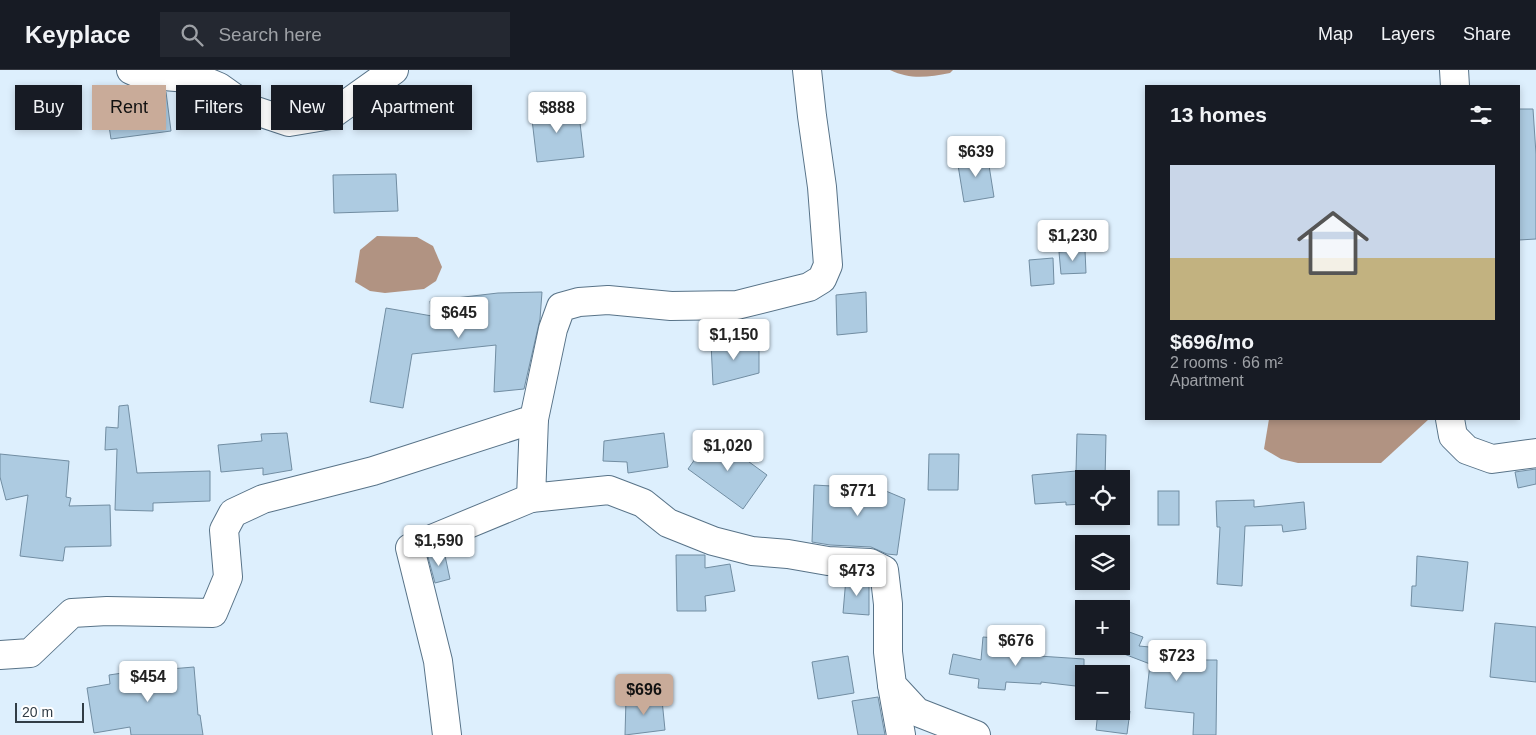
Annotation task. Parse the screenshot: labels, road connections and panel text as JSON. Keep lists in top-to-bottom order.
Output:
{
  "scale_bar": "20 m",
  "page": {
    "header": "Keyplace",
    "search": "Search here",
    "nav": ["Map", "Layers", "Share"],
    "chip": [
      "Buy",
      "Rent",
      "Filters",
      "New",
      "Apartment"
    ],
    "heading": "13 homes",
    "price": [
      "$888",
      "$639",
      "$1,230",
      "$645",
      "$1,150",
      "$1,020",
      "$771",
      "$1,590",
      "$473",
      "$676",
      "$723",
      "$454",
      "$696"
    ],
    "list": [
      {
        "name": "$696/mo",
        "note": "2 rooms · 66 m² · Apartment"
      }
    ],
    "map_buttons": ["+", "−"],
    "scale": "20 m"
  }
}
